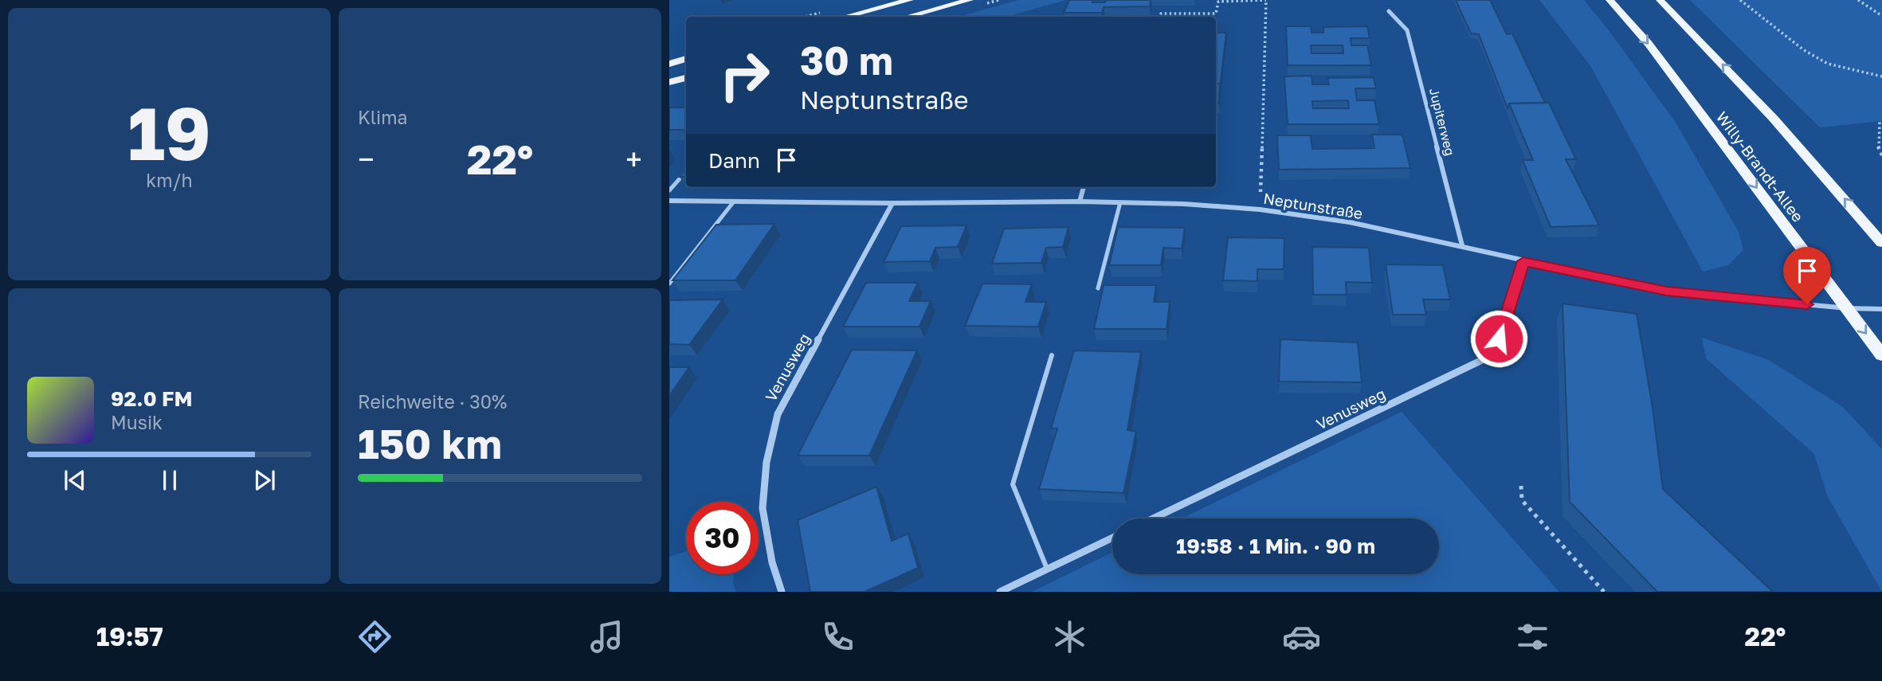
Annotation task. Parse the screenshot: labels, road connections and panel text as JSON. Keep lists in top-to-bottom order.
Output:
{
  "streets": {
    "main road": ["Willy-Brandt-Allee"],
    "street": ["Jupiterweg", "Neptunstraße", "Venusweg"]
  },
  "crossings": [
    ["Jupiterweg", "Neptunstraße"],
    ["Willy-Brandt-Allee", "Neptunstraße"],
    ["Neptunstraße", "Venusweg"]
  ],
  "page": {
    "tile": [
      ["19", "km/h"],
      "Klima",
      ["Reichweite · 30%", "150 km"]
    ],
    "turn": ["30 m", "Neptunstraße"],
    "then": "Dann",
    "heat": ["−", "22°", "+"],
    "song": ["92.0 FM", "Musik"],
    "limit": "30",
    "trip": "19:58 · 1 Min. · 90 m",
    "tabs": ["19:57", "22°"]
  }
}
